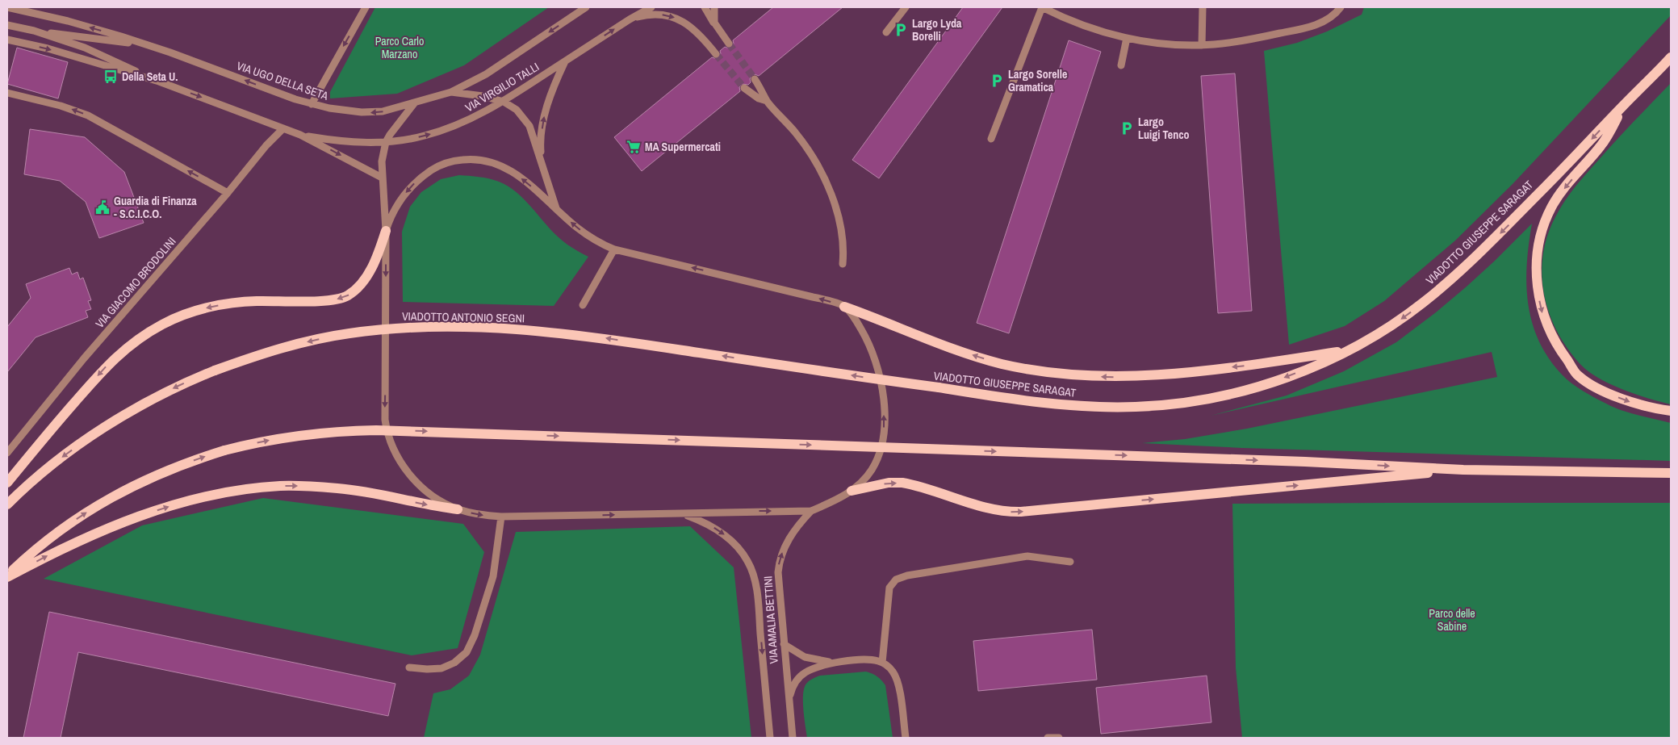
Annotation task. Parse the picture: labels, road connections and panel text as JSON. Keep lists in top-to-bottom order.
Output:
{
  "streets": {
    "main road": ["VIADOTTO GIUSEPPE SARAGAT", "VIADOTTO ANTONIO SEGNI"],
    "street": [
      "VIA UGO DELLA SETA",
      "VIA VIRGILIO TALLI",
      "VIA GIACOMO BRODOLINI",
      "VIA AMALIA BETTINI"
    ]
  },
  "crossings": [
    ["VIA UGO DELLA SETA", "VIA VIRGILIO TALLI"],
    ["VIA UGO DELLA SETA", "VIA GIACOMO BRODOLINI"],
    ["VIADOTTO GIUSEPPE SARAGAT", "VIADOTTO ANTONIO SEGNI"]
  ],
  "one_way": ["VIA AMALIA BETTINI"],
  "parks": ["Parco Carlo Marzano", "Parco delle Sabine"],
  "places": {
    "parking": ["Largo Lyda Borelli", "Largo Sorelle Gramatica", "Largo Luigi Tenco"],
    "bus stop": ["Della Seta U."],
    "supermarket": ["MA Supermercati"],
    "public building": ["Guardia di Finanza - S.C.I.C.O."]
  }
}
